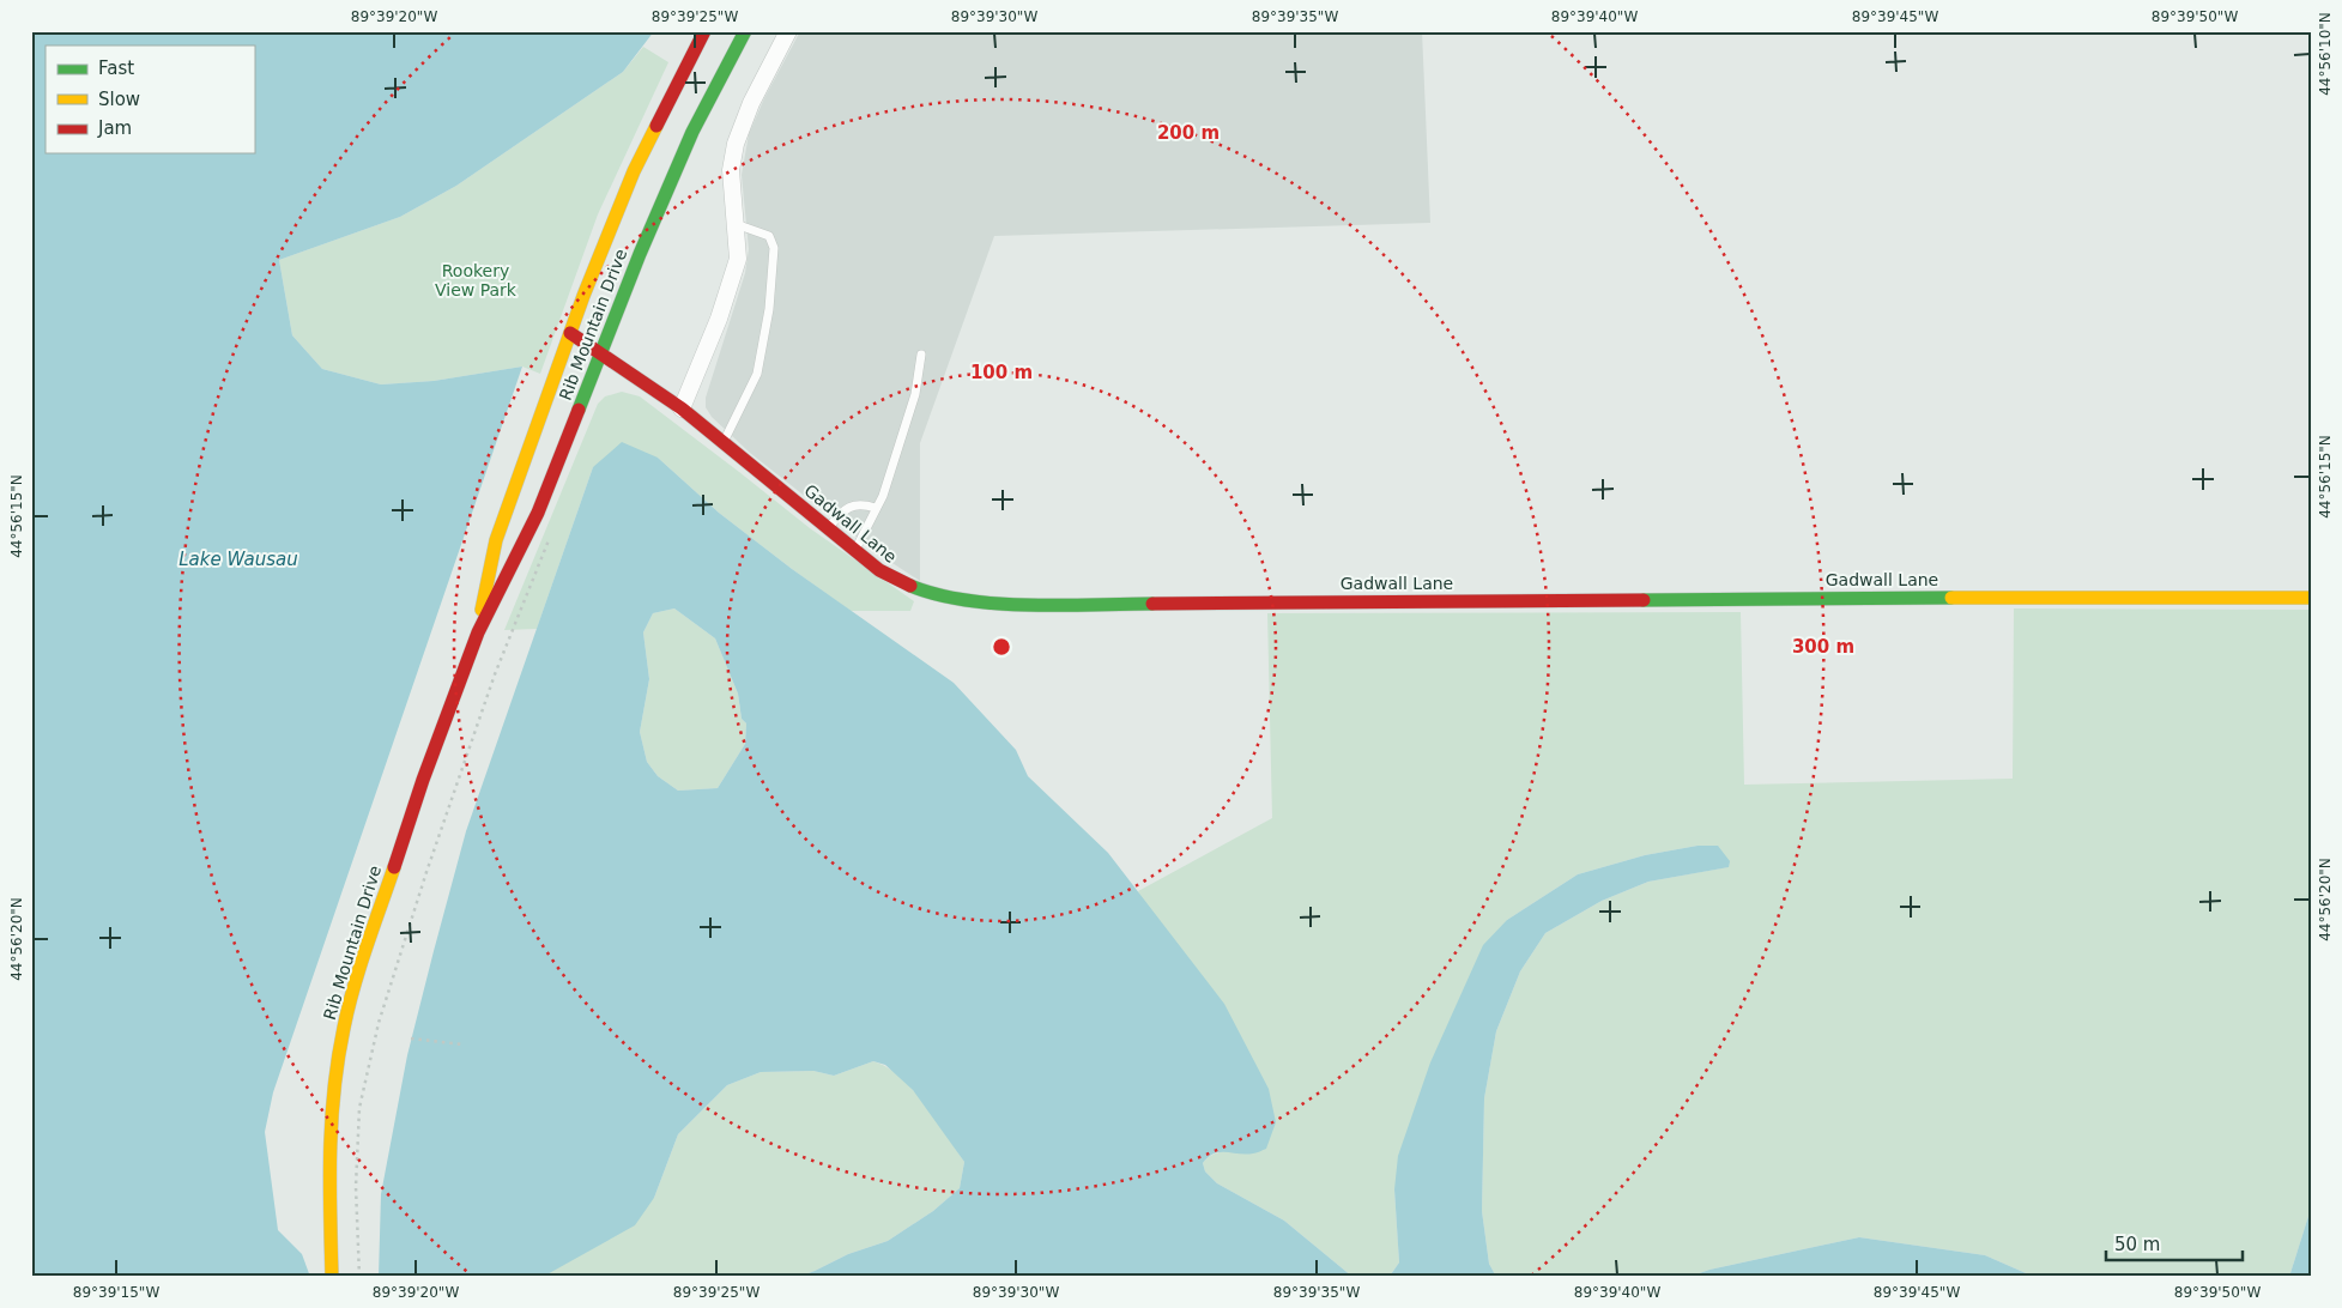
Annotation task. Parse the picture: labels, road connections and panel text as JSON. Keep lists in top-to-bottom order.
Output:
{
  "streets": {
    "main road": ["Rib Mountain Drive", "Gadwall Lane"]
  },
  "crossings": [
    ["Rib Mountain Drive", "Gadwall Lane"]
  ],
  "water": ["Lake Wausau"],
  "parks": ["Rookery View Park"],
  "legend": ["Fast", "Slow", "Jam"],
  "scale_bar": "50 m",
  "coordinates": [
    "89°39'20\"W",
    "89°39'25\"W",
    "89°39'30\"W",
    "89°39'35\"W",
    "89°39'40\"W",
    "89°39'45\"W",
    "89°39'50\"W",
    "44°56'10\"N",
    "44°56'15\"N",
    "44°56'20\"N",
    "89°39'15\"W"
  ],
  "rings": ["200 m", "100 m", "300 m"]
}
